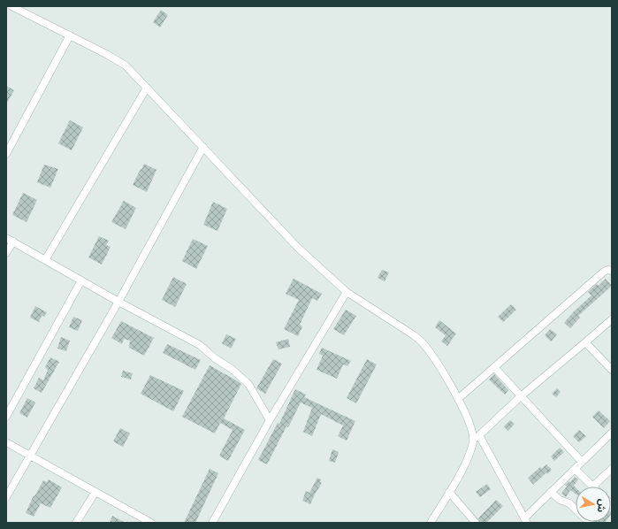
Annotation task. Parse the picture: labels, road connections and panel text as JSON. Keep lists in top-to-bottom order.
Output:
{
  "north": "right"
}
